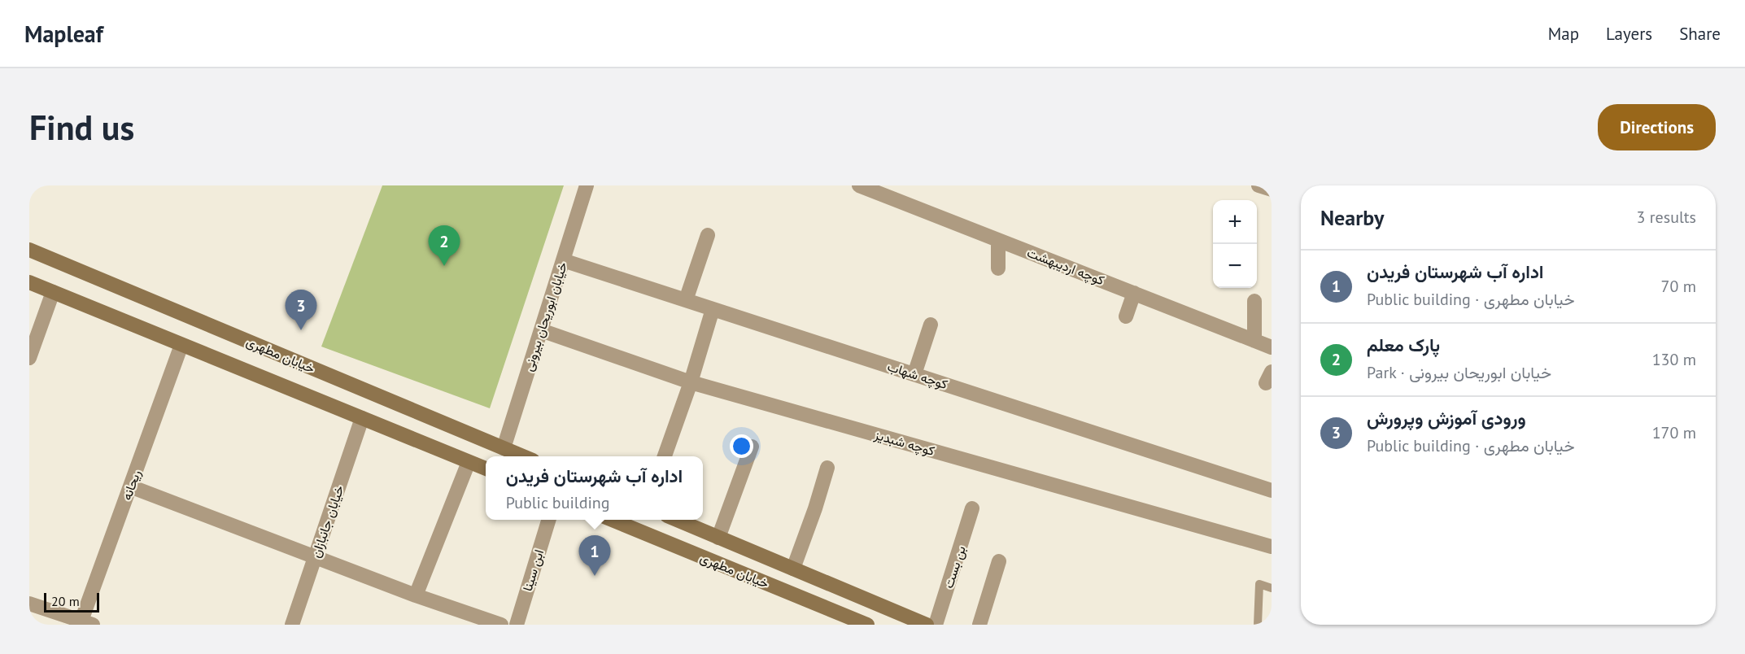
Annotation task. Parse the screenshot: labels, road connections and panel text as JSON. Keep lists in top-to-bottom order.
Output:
{
  "streets": {
    "main road": ["خیابان مطهری"],
    "street": [
      "کوچه اردیبهشت",
      "خیابان ابوریحان بیرونی",
      "کوچه شهاب",
      "کوچه شبدیز",
      "ریحانه",
      "خیابان جانبازان",
      "بن بست",
      "ابن سینا"
    ]
  },
  "crossings": [
    ["خیابان ابوریحان بیرونی", "خیابان مطهری"],
    ["خیابان ابوریحان بیرونی", "کوچه شهاب"],
    ["خیابان ابوریحان بیرونی", "کوچه شبدیز"],
    ["خیابان مطهری", "ریحانه"],
    ["خیابان مطهری", "خیابان جانبازان"]
  ],
  "scale_bar": "20 m",
  "page": {
    "header": "Mapleaf",
    "nav": ["Map", "Layers", "Share"],
    "buttons": "Directions",
    "title": "Find us",
    "heading": ["Nearby", "3 results"],
    "map_buttons": ["+", "−"],
    "pins": ["2", "3", "1"],
    "list": [
      {
        "mark": "1",
        "name": "اداره آب شهرستان فریدن",
        "note": "Public building · خیابان مطهری",
        "value": "70 m"
      },
      {
        "mark": "2",
        "name": "پارک معلم",
        "note": "Park · خیابان ابوریحان بیرونی",
        "value": "130 m"
      },
      {
        "mark": "3",
        "name": "ورودی آموزش وپرورش",
        "note": "Public building · خیابان مطهری",
        "value": "170 m"
      }
    ],
    "popup": ["اداره آب شهرستان فریدن", "Public building"],
    "scale": "20 m"
  }
}
